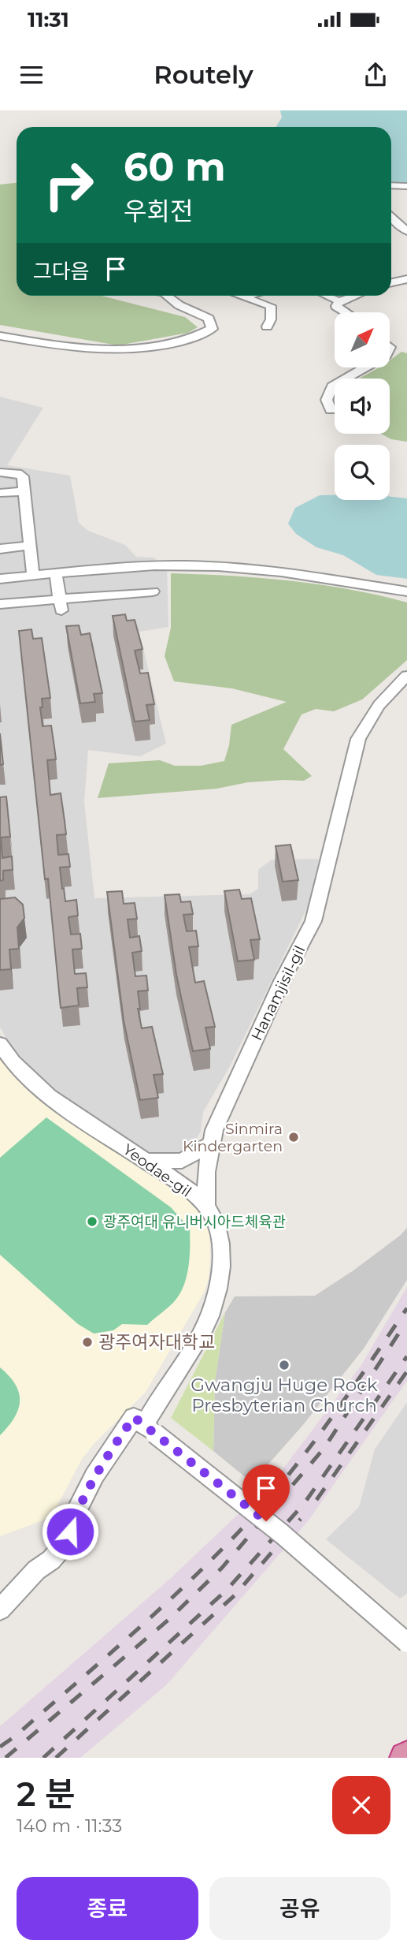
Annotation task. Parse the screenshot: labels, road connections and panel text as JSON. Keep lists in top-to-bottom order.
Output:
{
  "streets": {
    "street": ["Hanamjisil-gil", "Yeodae-gil"]
  },
  "crossings": [
    ["Hanamjisil-gil", "Yeodae-gil"]
  ],
  "places": [
    "Sinmira Kindergarten",
    "광주여대 유니버시아드체육관",
    "광주여자대학교",
    "Gwangju Huge Rock Presbyterian Church"
  ],
  "north": "top right",
  "page": {
    "status": "11:31",
    "header": "Routely",
    "turn": ["60 m", "우회전"],
    "then": "그다음",
    "heading": ["2 분", "140 m · 11:33"],
    "buttons": ["종료", "공유"]
  }
}
